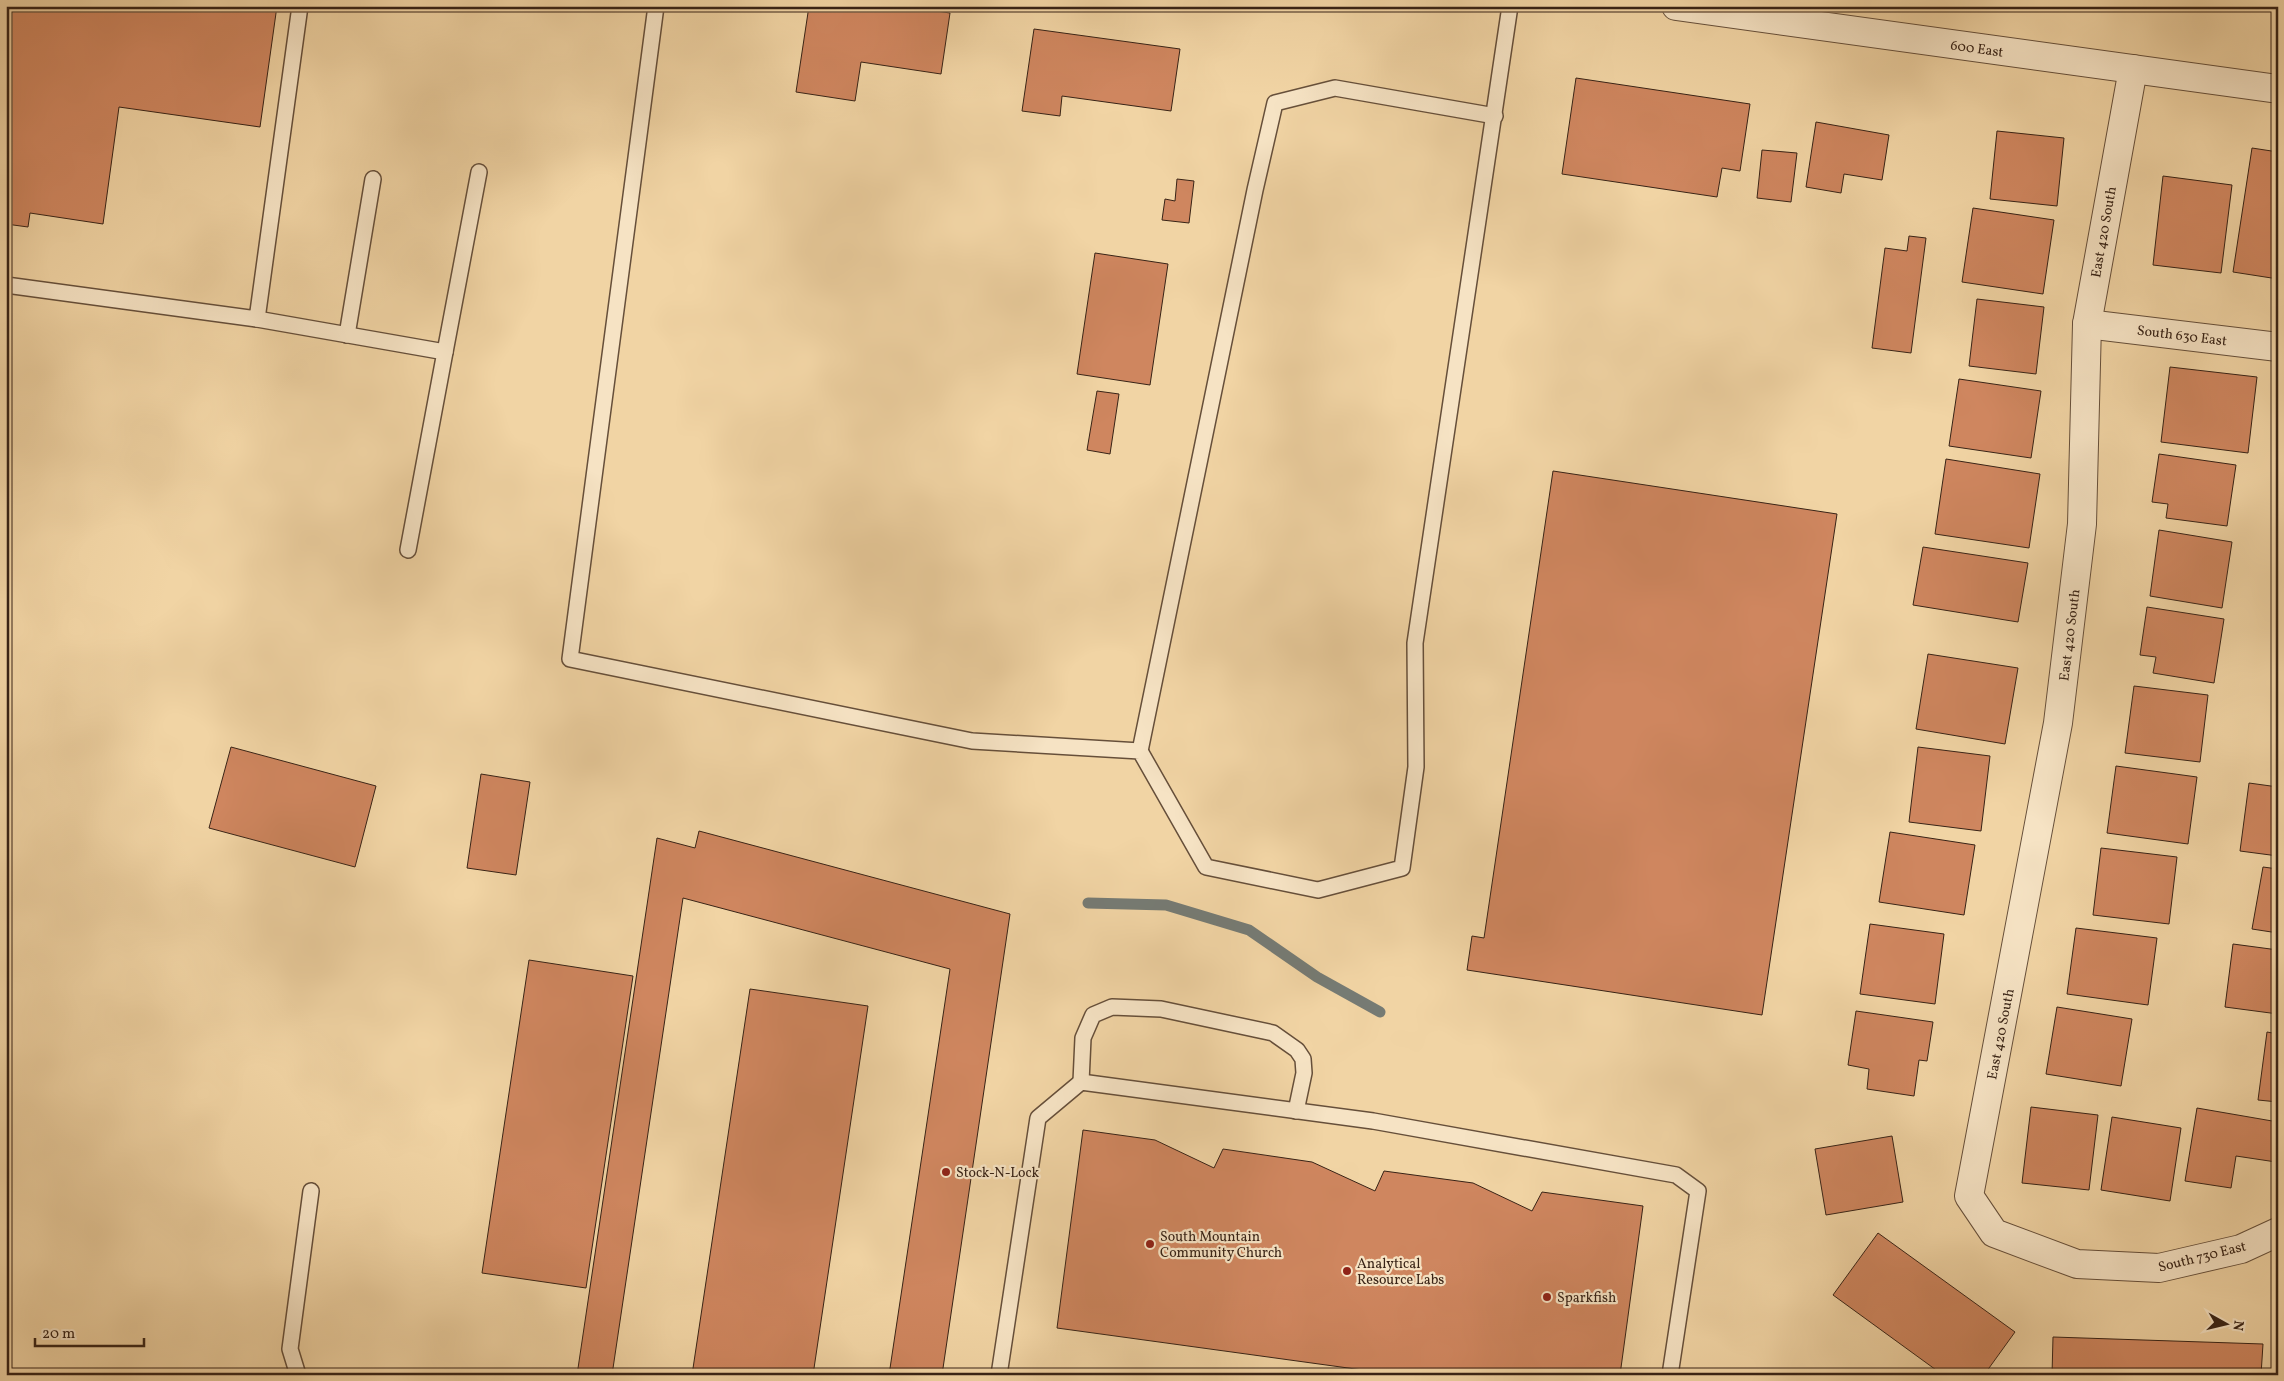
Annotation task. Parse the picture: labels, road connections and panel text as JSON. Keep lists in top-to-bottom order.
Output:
{
  "streets": {
    "street": [
      "600 East",
      "East 420 South",
      "South 630 East",
      "South 730 East"
    ]
  },
  "crossings": [
    ["600 East", "East 420 South"],
    ["East 420 South", "South 630 East"],
    ["East 420 South", "South 730 East"]
  ],
  "places": [
    "Stock-N-Lock",
    "South Mountain Community Church",
    "Analytical Resource Labs",
    "Sparkfish"
  ],
  "scale_bar": "20 m",
  "north": "right"
}
